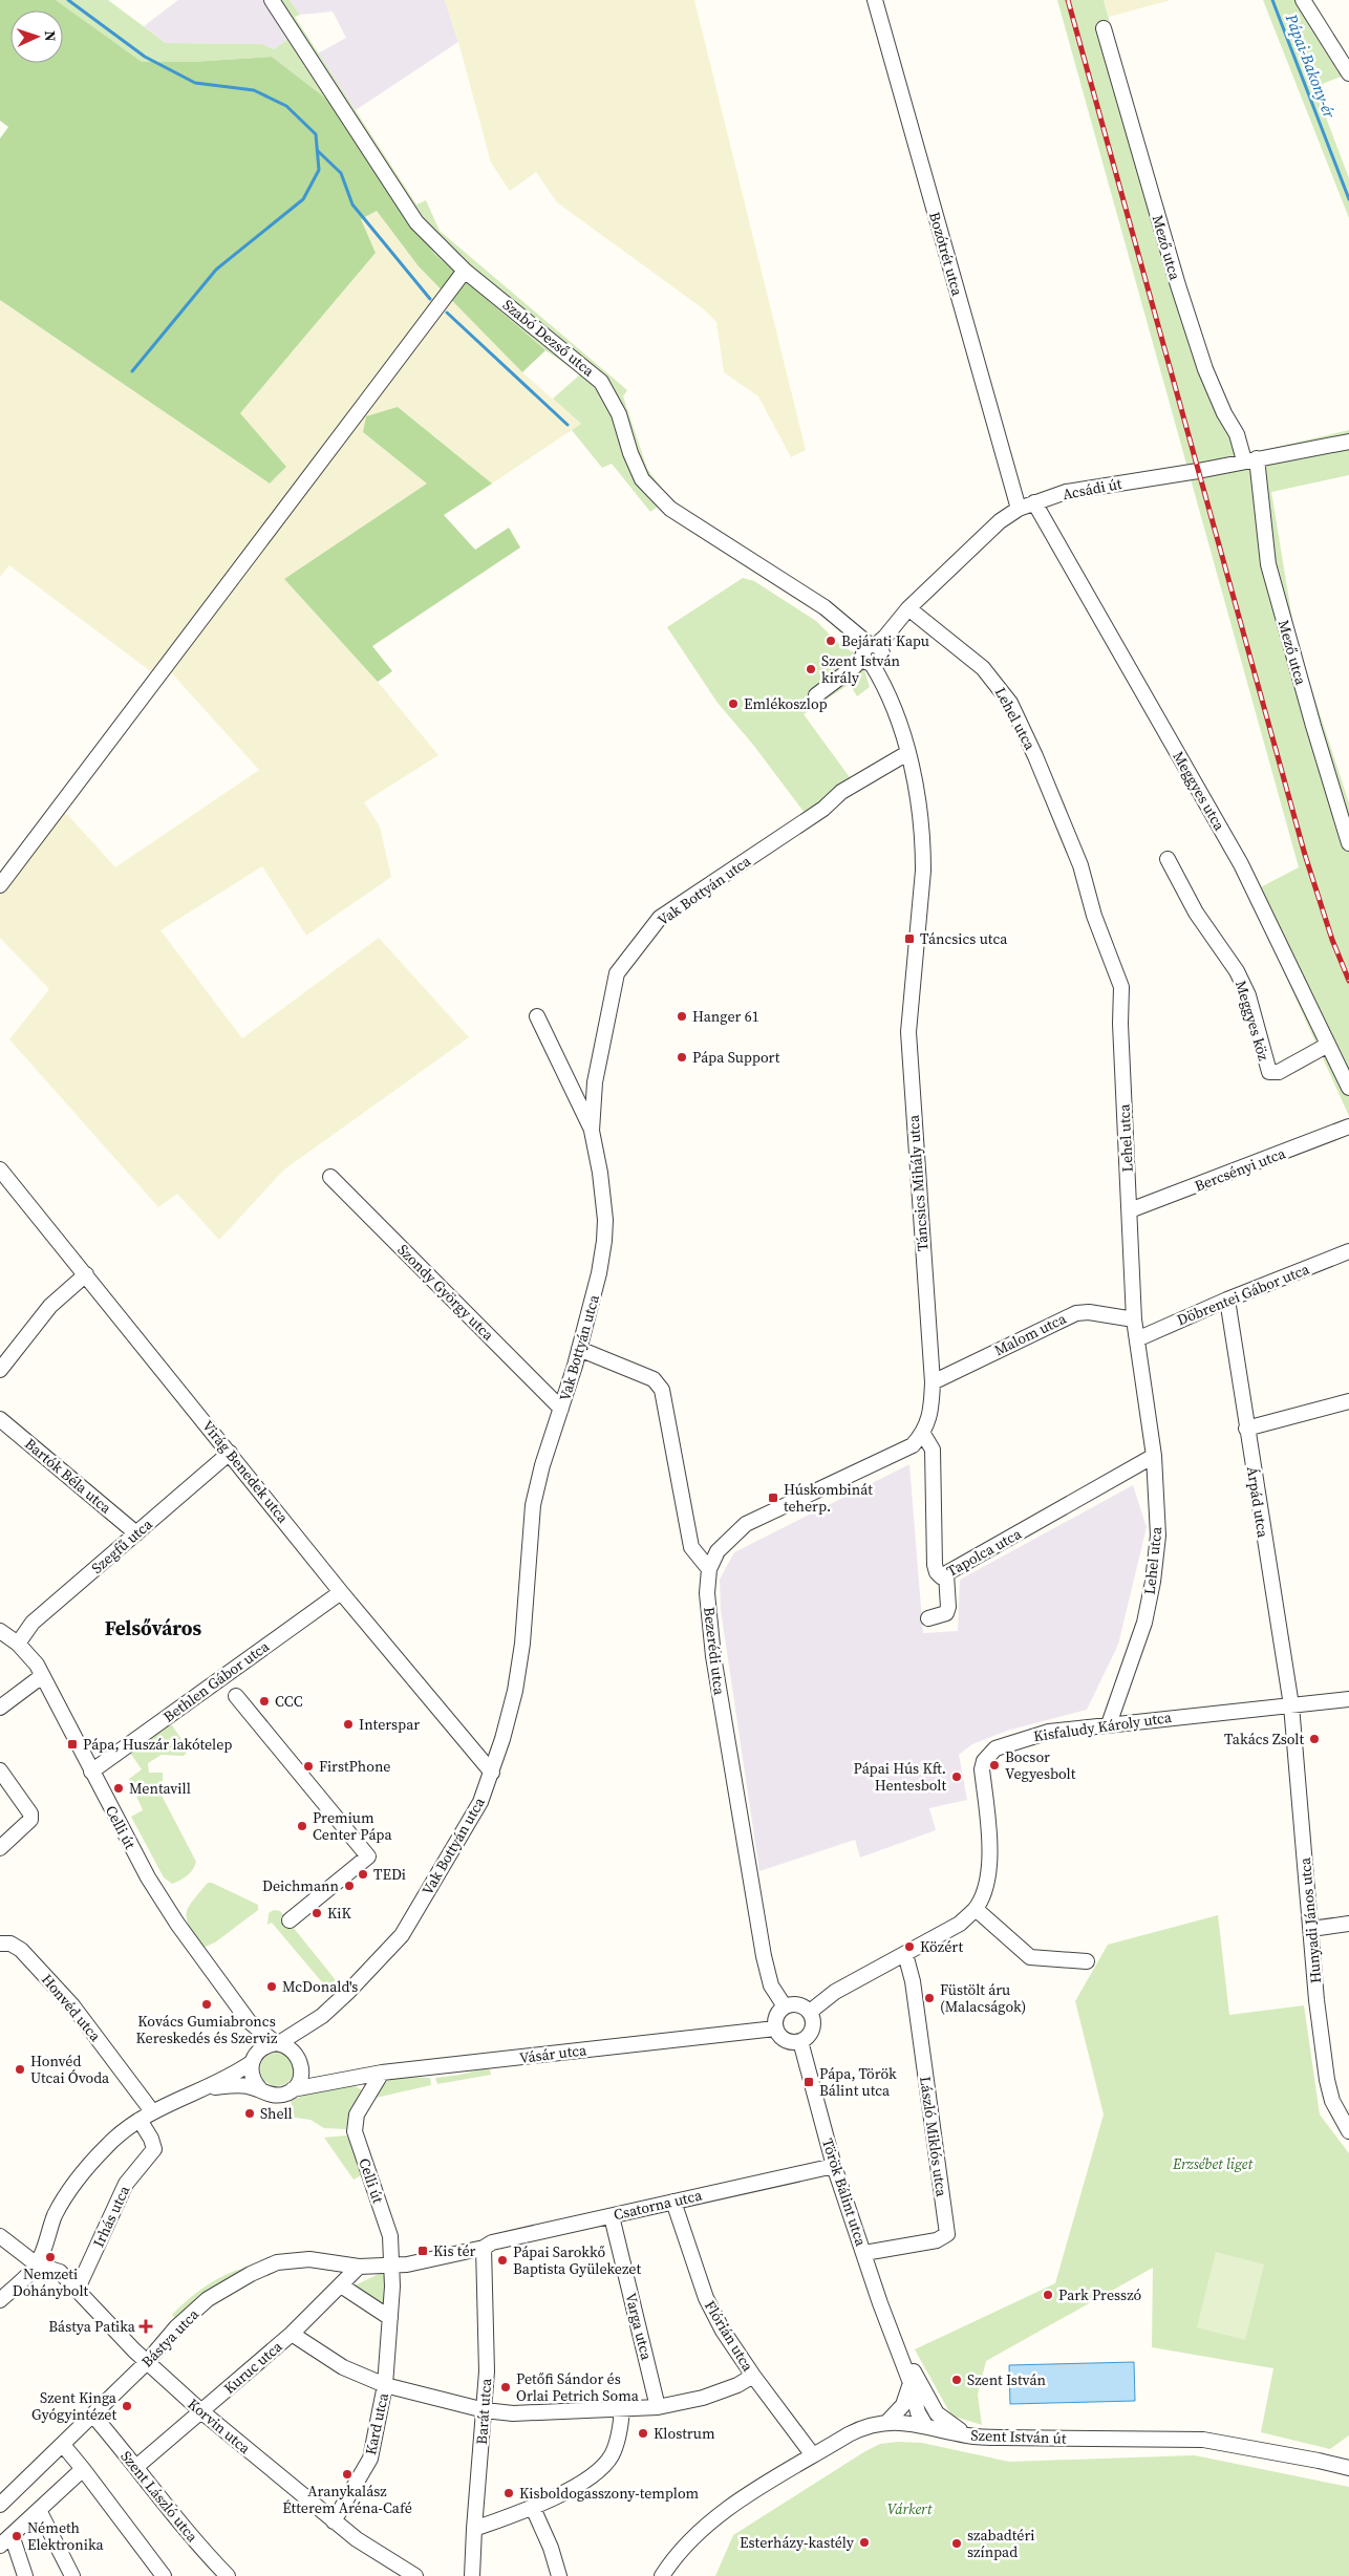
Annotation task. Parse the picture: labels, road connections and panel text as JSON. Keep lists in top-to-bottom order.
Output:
{
  "streets": {
    "street": [
      "Mező utca",
      "Bozótrét utca",
      "Szabó Dezső utca",
      "Acsádi út",
      "Lehel utca",
      "Meggyes utca",
      "Vak Bottyán utca",
      "Meggyes köz",
      "Bercsényi utca",
      "Táncsics Mihály utca",
      "Szondy György utca",
      "Döbrentei Gábor utca",
      "Malom utca",
      "Virág Benedek utca",
      "Bartók Béla utca",
      "Árpád utca",
      "Szegfű utca",
      "Tapolca utca",
      "Bezerédi utca",
      "Bethlen Gábor utca",
      "Kisfaludy Károly utca",
      "Celli út",
      "Hunyadi János utca",
      "Honvéd utca",
      "Vásár utca",
      "László Miklós utca",
      "Török Bálint utca",
      "Csatorna utca",
      "Irhás utca",
      "Varga utca",
      "Flórián utca",
      "Bástya utca",
      "Kuruc utca",
      "Barát utca",
      "Kard utca",
      "Korvin utca",
      "Szent István út",
      "Szent László utca"
    ]
  },
  "crossings": [
    ["Mező utca", "Acsádi út"],
    ["Bozótrét utca", "Acsádi út"],
    ["Szabó Dezső utca", "Acsádi út"],
    ["Szabó Dezső utca", "Táncsics Mihály utca"],
    ["Acsádi út", "Lehel utca"],
    ["Acsádi út", "Meggyes utca"],
    ["Acsádi út", "Táncsics Mihály utca"],
    ["Lehel utca", "Bercsényi utca"],
    ["Lehel utca", "Döbrentei Gábor utca"],
    ["Lehel utca", "Malom utca"],
    ["Lehel utca", "Tapolca utca"],
    ["Lehel utca", "Kisfaludy Károly utca"],
    ["Meggyes utca", "Meggyes köz"],
    ["Vak Bottyán utca", "Táncsics Mihály utca"],
    ["Vak Bottyán utca", "Szondy György utca"],
    ["Vak Bottyán utca", "Virág Benedek utca"],
    ["Vak Bottyán utca", "Celli út"],
    ["Vak Bottyán utca", "Vásár utca"],
    ["Táncsics Mihály utca", "Malom utca"],
    ["Táncsics Mihály utca", "Tapolca utca"],
    ["Döbrentei Gábor utca", "Árpád utca"],
    ["Virág Benedek utca", "Szegfű utca"],
    ["Virág Benedek utca", "Bethlen Gábor utca"],
    ["Bartók Béla utca", "Szegfű utca"],
    ["Árpád utca", "Kisfaludy Károly utca"],
    ["Árpád utca", "Hunyadi János utca"],
    ["Szegfű utca", "Celli út"],
    ["Bezerédi utca", "Vásár utca"],
    ["Bezerédi utca", "Török Bálint utca"],
    ["Bethlen Gábor utca", "Celli út"],
    ["Kisfaludy Károly utca", "Hunyadi János utca"],
    ["Celli út", "Vásár utca"],
    ["Vásár utca", "Török Bálint utca"],
    ["László Miklós utca", "Török Bálint utca"],
    ["Török Bálint utca", "Csatorna utca"],
    ["Török Bálint utca", "Szent István út"],
    ["Csatorna utca", "Varga utca"],
    ["Csatorna utca", "Flórián utca"],
    ["Csatorna utca", "Barát utca"],
    ["Irhás utca", "Korvin utca"],
    ["Flórián utca", "Szent István út"],
    ["Bástya utca", "Korvin utca"],
    ["Bástya utca", "Szent László utca"],
    ["Kuruc utca", "Korvin utca"],
    ["Kuruc utca", "Szent László utca"],
    ["Kard utca", "Korvin utca"]
  ],
  "districts": ["Felsőváros"],
  "water": ["Pápai-Bakony-ér"],
  "parks": ["Erzsébet liget", "Várkert"],
  "places": {
    "other": [
      "Bejárati Kapu",
      "Szent István király",
      "Emlékoszlop",
      "Hanger 61",
      "Pápa Support",
      "CCC",
      "Interspar",
      "Takács Zsolt",
      "Bocsor Vegyesbolt",
      "FirstPhone",
      "Pápai Hús Kft. Hentesbolt",
      "Mentavill",
      "Premium Center Pápa",
      "TEDi",
      "Deichmann",
      "KiK",
      "Közért",
      "McDonald's",
      "Füstölt áru (Malacságok)",
      "Kovács Gumiabroncs Kereskedés és Szerviz",
      "Honvéd Utcai Óvoda",
      "Shell",
      "Nemzeti Dohánybolt",
      "Pápai Sarokkő Baptista Gyülekezet",
      "Park Presszó",
      "Szent István",
      "Petőfi Sándor és Orlai Petrich Soma",
      "Szent Kinga Gyógyintézet",
      "Klostrum",
      "Aranykalász Étterem Aréna-Café",
      "Kisboldogasszony-templom",
      "Németh Elektronika",
      "Esterházy-kastély",
      "szabadtéri színpad"
    ],
    "transit": [
      "Táncsics utca",
      "Húskombinát teherp.",
      "Pápa, Huszár lakótelep",
      "Pápa, Török Bálint utca",
      "Kis tér"
    ],
    "health": ["Bástya Patika"]
  },
  "north": "right"
}
